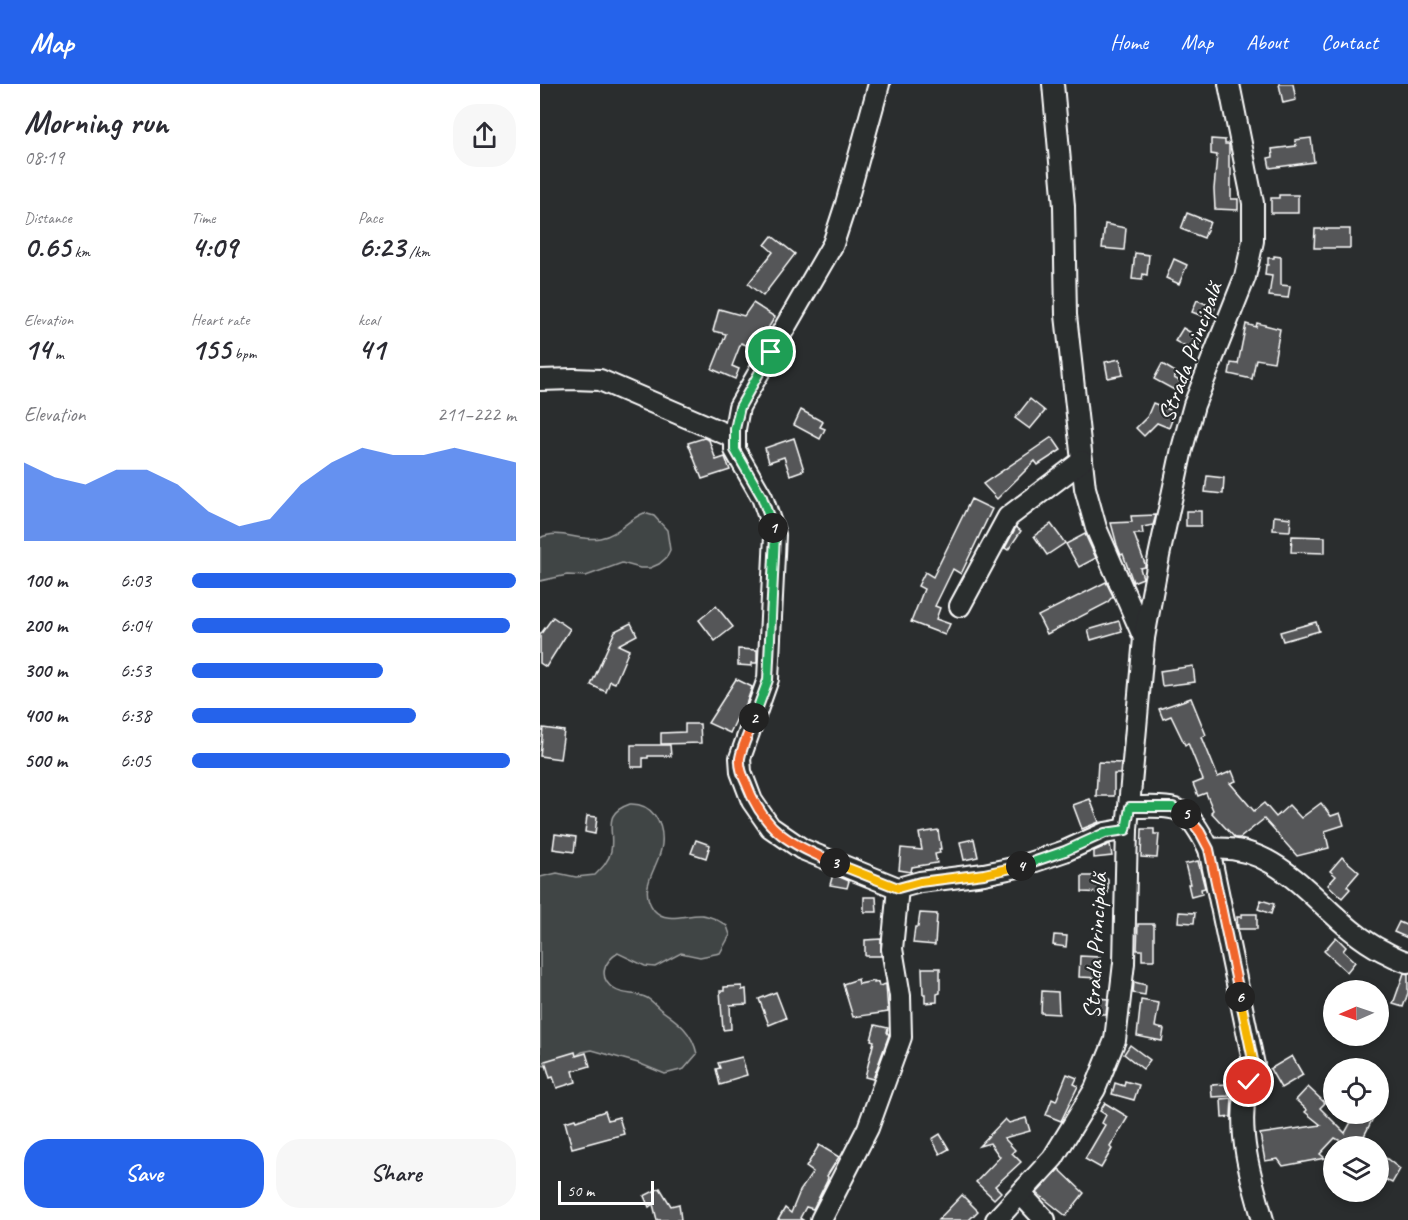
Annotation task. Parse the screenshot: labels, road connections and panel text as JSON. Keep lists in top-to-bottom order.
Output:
{
  "streets": {
    "street": ["Strada Principală"]
  },
  "scale_bar": "50 m",
  "north": "left",
  "page": {
    "header": "Map",
    "nav": [
      "Home",
      "Map",
      "About",
      "Contact"
    ],
    "heading": ["Morning run", "08:19"],
    "stats": [
      ["Distance", "0.65 km"],
      ["Time", "4:09"],
      ["Pace", "6:23 /km"],
      ["Elevation", "14 m"],
      ["Heart rate", "155 bpm"],
      ["kcal", "41"]
    ],
    "chart": ["Elevation", "211–222 m"],
    "pins": [
      "1",
      "2",
      "5",
      "3",
      "4",
      "6"
    ],
    "list": [
      {
        "name": "100 m",
        "note": "6:03"
      },
      {
        "name": "200 m",
        "note": "6:04"
      },
      {
        "name": "300 m",
        "note": "6:53"
      },
      {
        "name": "400 m",
        "note": "6:38"
      },
      {
        "name": "500 m",
        "note": "6:05"
      }
    ],
    "buttons": ["Save", "Share"],
    "scale": "50 m"
  }
}
